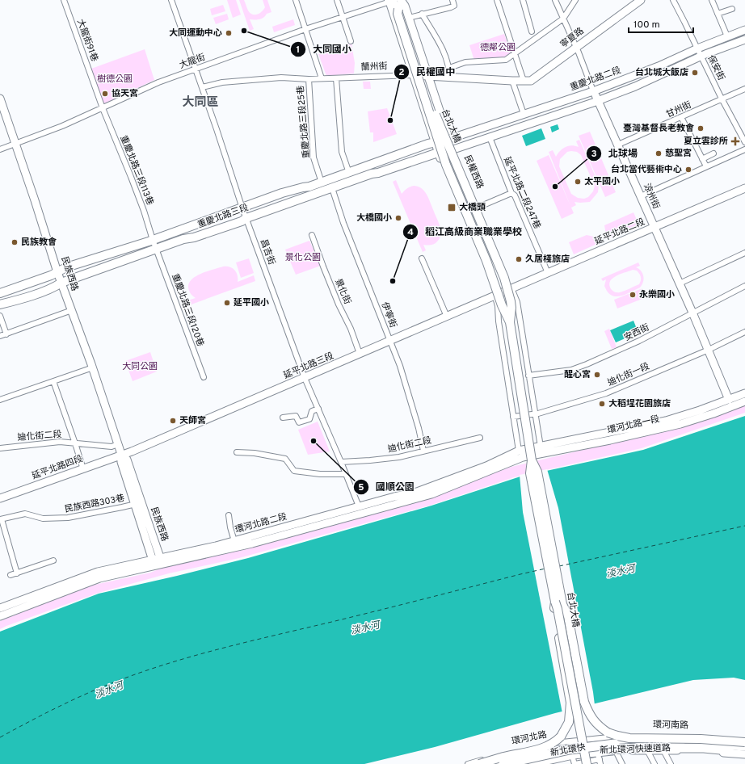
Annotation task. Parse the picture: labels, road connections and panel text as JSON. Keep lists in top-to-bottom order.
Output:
{
  "streets": {
    "highway": ["新北環河快速道路", "新北環快"],
    "main road": ["台北大橋", "重慶北路三段"],
    "street": [
      "寧夏路",
      "大龍街91巷",
      "大龍街",
      "蘭州街",
      "保安街",
      "重慶北路二段",
      "甘州街",
      "重慶北路三段25巷",
      "重慶北路三段113巷",
      "民權西路",
      "延平北路二段247巷",
      "涼州街",
      "延平北路二段",
      "昌吉街",
      "民族西路",
      "景化街",
      "重慶北路三段120巷",
      "伊寧街",
      "安西街",
      "延平北路三段",
      "迪化街一段",
      "環河北路一段",
      "迪化街二段",
      "延平北路四段",
      "民族西路303巷",
      "環河北路二段",
      "環河南路",
      "環河北路"
    ]
  },
  "crossings": [
    ["寧夏路", "蘭州街"],
    ["寧夏路", "涼州街"],
    ["大龍街91巷", "大龍街"],
    ["大龍街91巷", "重慶北路三段113巷"],
    ["大龍街", "台北大橋"],
    ["大龍街", "重慶北路三段113巷"],
    ["大龍街", "昌吉街"],
    ["大龍街", "民族西路"],
    ["蘭州街", "重慶北路三段25巷"],
    ["蘭州街", "昌吉街"],
    ["保安街", "重慶北路二段"],
    ["保安街", "甘州街"],
    ["重慶北路二段", "民權西路"],
    ["重慶北路二段", "延平北路二段247巷"],
    ["重慶北路二段", "涼州街"],
    ["重慶北路二段", "重慶北路三段"],
    ["甘州街", "涼州街"],
    ["重慶北路三段25巷", "重慶北路三段"],
    ["重慶北路三段113巷", "重慶北路三段"],
    ["重慶北路三段113巷", "重慶北路三段120巷"],
    ["民權西路", "重慶北路三段"],
    ["民權西路", "延平北路二段"],
    ["民權西路", "安西街"],
    ["民權西路", "迪化街一段"],
    ["民權西路", "環河北路一段"],
    ["延平北路二段247巷", "延平北路二段"],
    ["涼州街", "延平北路二段"],
    ["涼州街", "安西街"],
    ["涼州街", "迪化街一段"],
    ["涼州街", "環河北路一段"],
    ["重慶北路三段", "昌吉街"],
    ["重慶北路三段", "民族西路"],
    ["重慶北路三段", "重慶北路三段120巷"],
    ["重慶北路三段", "伊寧街"],
    ["延平北路二段", "延平北路三段"],
    ["昌吉街", "延平北路三段"],
    ["昌吉街", "迪化街二段"],
    ["昌吉街", "環河北路二段"],
    ["民族西路", "延平北路三段"],
    ["民族西路", "迪化街二段"],
    ["民族西路", "延平北路四段"],
    ["民族西路", "民族西路303巷"],
    ["民族西路", "環河北路二段"],
    ["景化街", "延平北路三段"],
    ["伊寧街", "延平北路三段"],
    ["伊寧街", "迪化街二段"],
    ["延平北路三段", "延平北路四段"],
    ["環河北路一段", "環河北路二段"],
    ["環河南路", "環河北路"],
    ["環河南路", "新北環河快速道路"],
    ["新北環河快速道路", "新北環快"]
  ],
  "districts": ["大同區"],
  "water": ["淡水河"],
  "parks": [
    "德鄰公園",
    "樹德公園",
    "景化公園",
    "大同公園"
  ],
  "places": {
    "other": [
      "大同國小",
      "大同運動中心",
      "台北城大飯店",
      "協天宮",
      "民權國中",
      "臺灣基督長老教會",
      "慈聖宮",
      "台北當代藝術中心",
      "太平國小",
      "北球場",
      "大橋國小",
      "民族教會",
      "久居棧旅店",
      "稻江高級商業職業學校",
      "永樂國小",
      "延平國小",
      "醒心宮",
      "大稻埕花園旅店",
      "天師宮",
      "國順公園"
    ],
    "health": ["夏立雲診所"],
    "transit": ["大橋頭"]
  },
  "scale_bar": "100 m"
}
